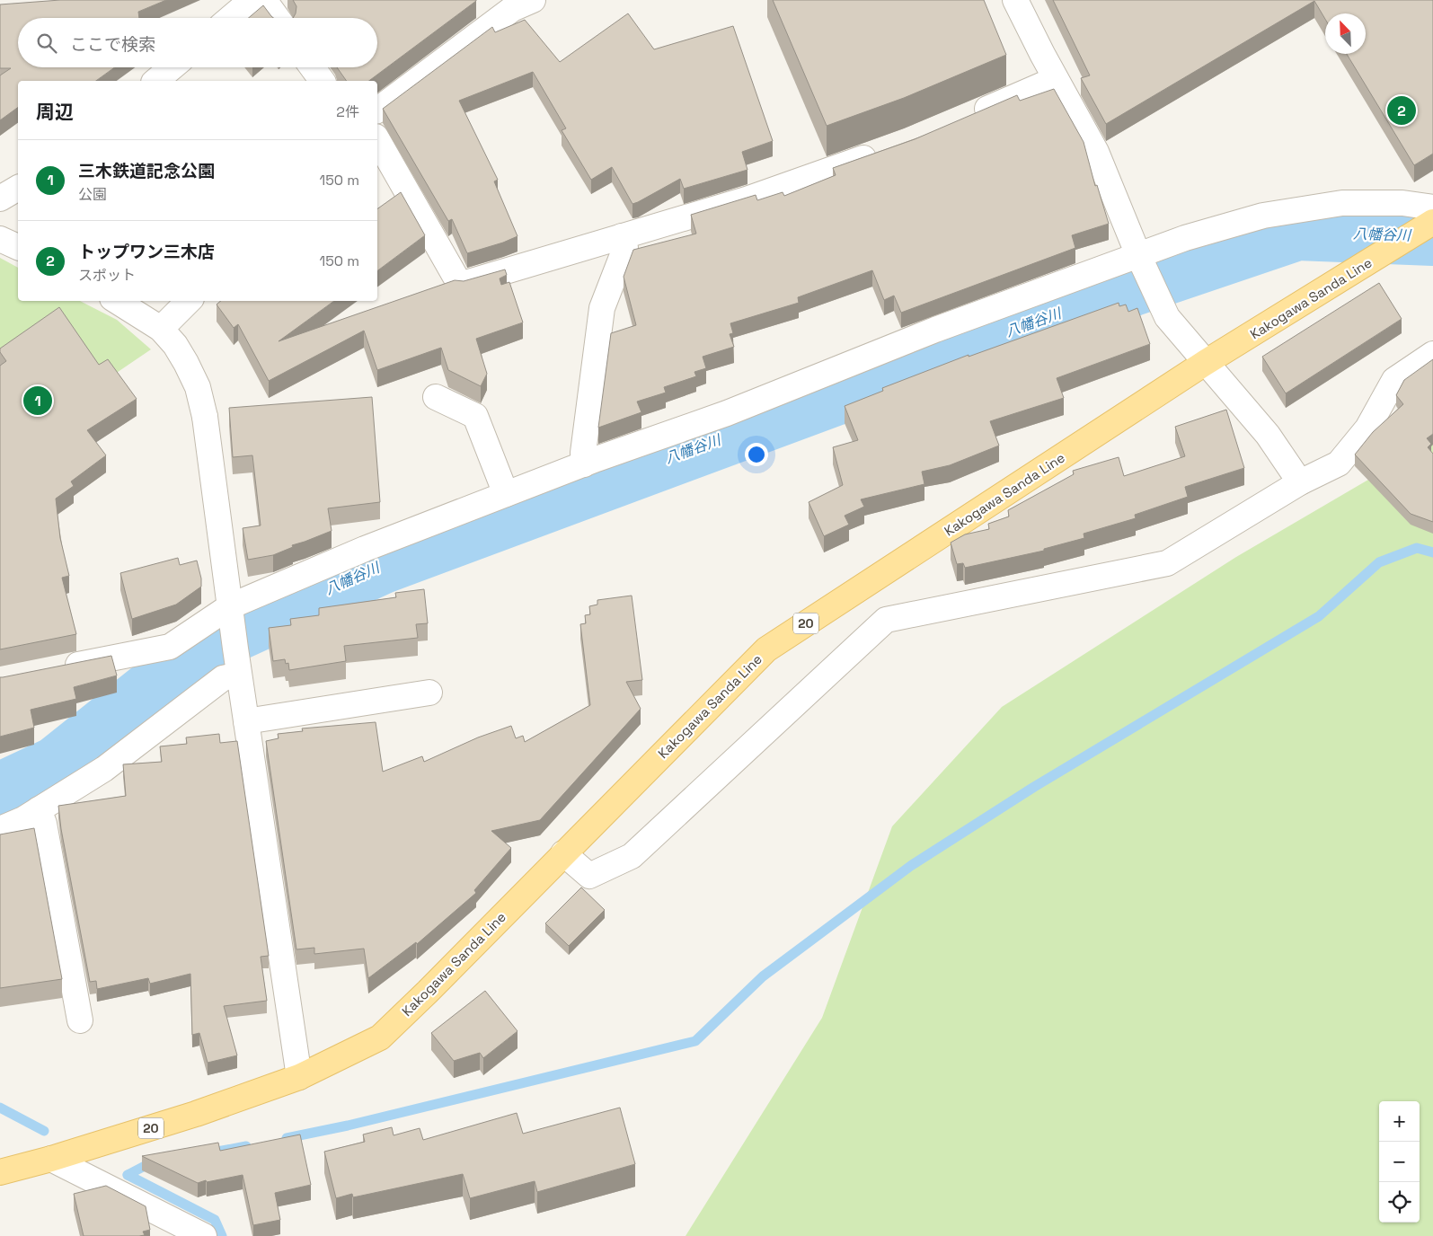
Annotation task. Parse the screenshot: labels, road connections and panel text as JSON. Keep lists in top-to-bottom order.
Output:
{
  "streets": {
    "main road": ["Kakogawa Sanda Line", "20"]
  },
  "water": ["八幡谷川"],
  "north": "top left",
  "page": {
    "search": "ここで検索",
    "heading": ["周辺", "2件"],
    "pins": ["2", "1"],
    "list": [
      {
        "mark": "1",
        "name": "三木鉄道記念公園",
        "note": "公園",
        "value": "150 m"
      },
      {
        "mark": "2",
        "name": "トップワン三木店",
        "note": "スポット",
        "value": "150 m"
      }
    ],
    "map_buttons": ["+", "−"]
  }
}
